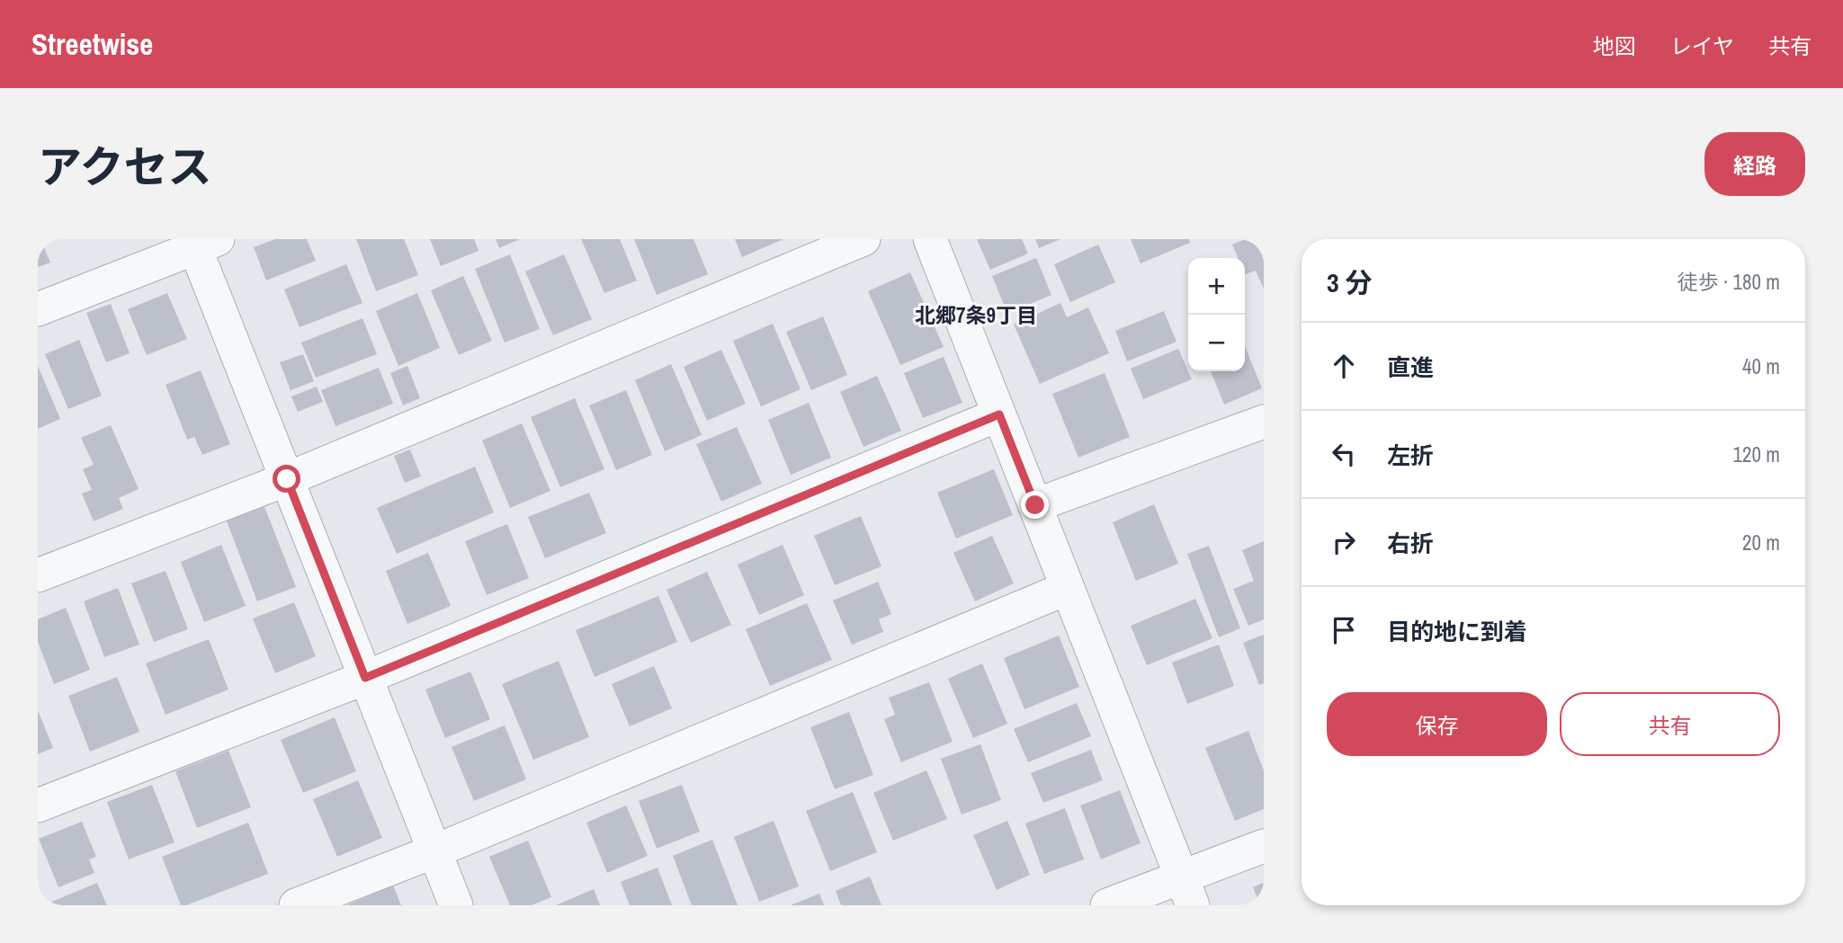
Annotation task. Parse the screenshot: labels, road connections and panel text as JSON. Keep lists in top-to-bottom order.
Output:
{
  "districts": ["北郷7条9丁目"],
  "page": {
    "header": "Streetwise",
    "nav": ["地図", "レイヤ", "共有"],
    "title": "アクセス",
    "buttons": [
      "経路",
      ["保存", "共有"]
    ],
    "heading": ["3 分", "徒歩 · 180 m"],
    "map_buttons": ["+", "−"],
    "list": [
      ["直進", "40 m"],
      ["左折", "120 m"],
      ["右折", "20 m"],
      "目的地に到着"
    ]
  }
}
